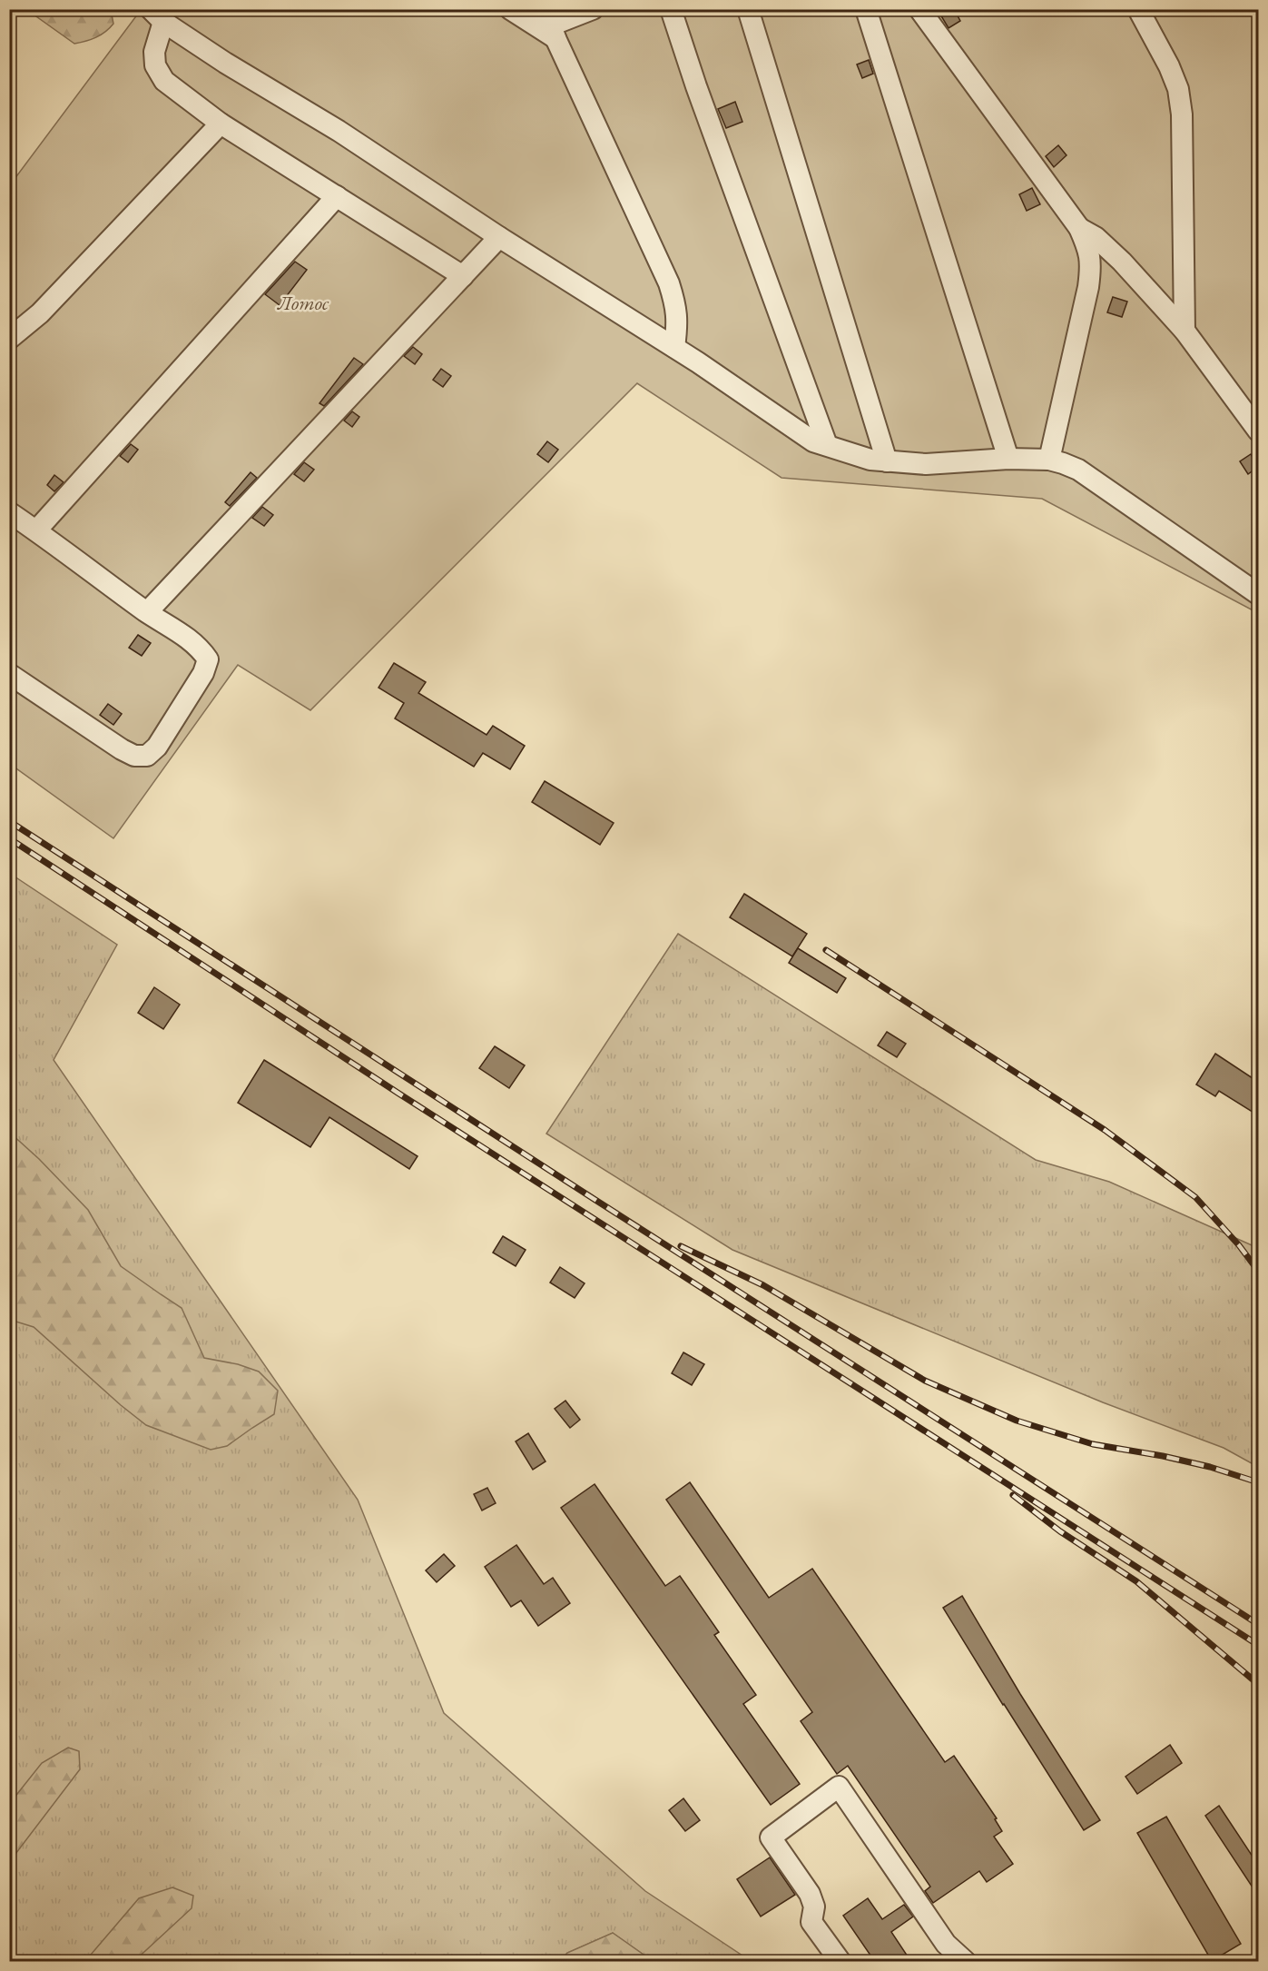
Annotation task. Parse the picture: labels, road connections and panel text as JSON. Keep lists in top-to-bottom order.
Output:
{
  "parks": ["Лотос"]
}
